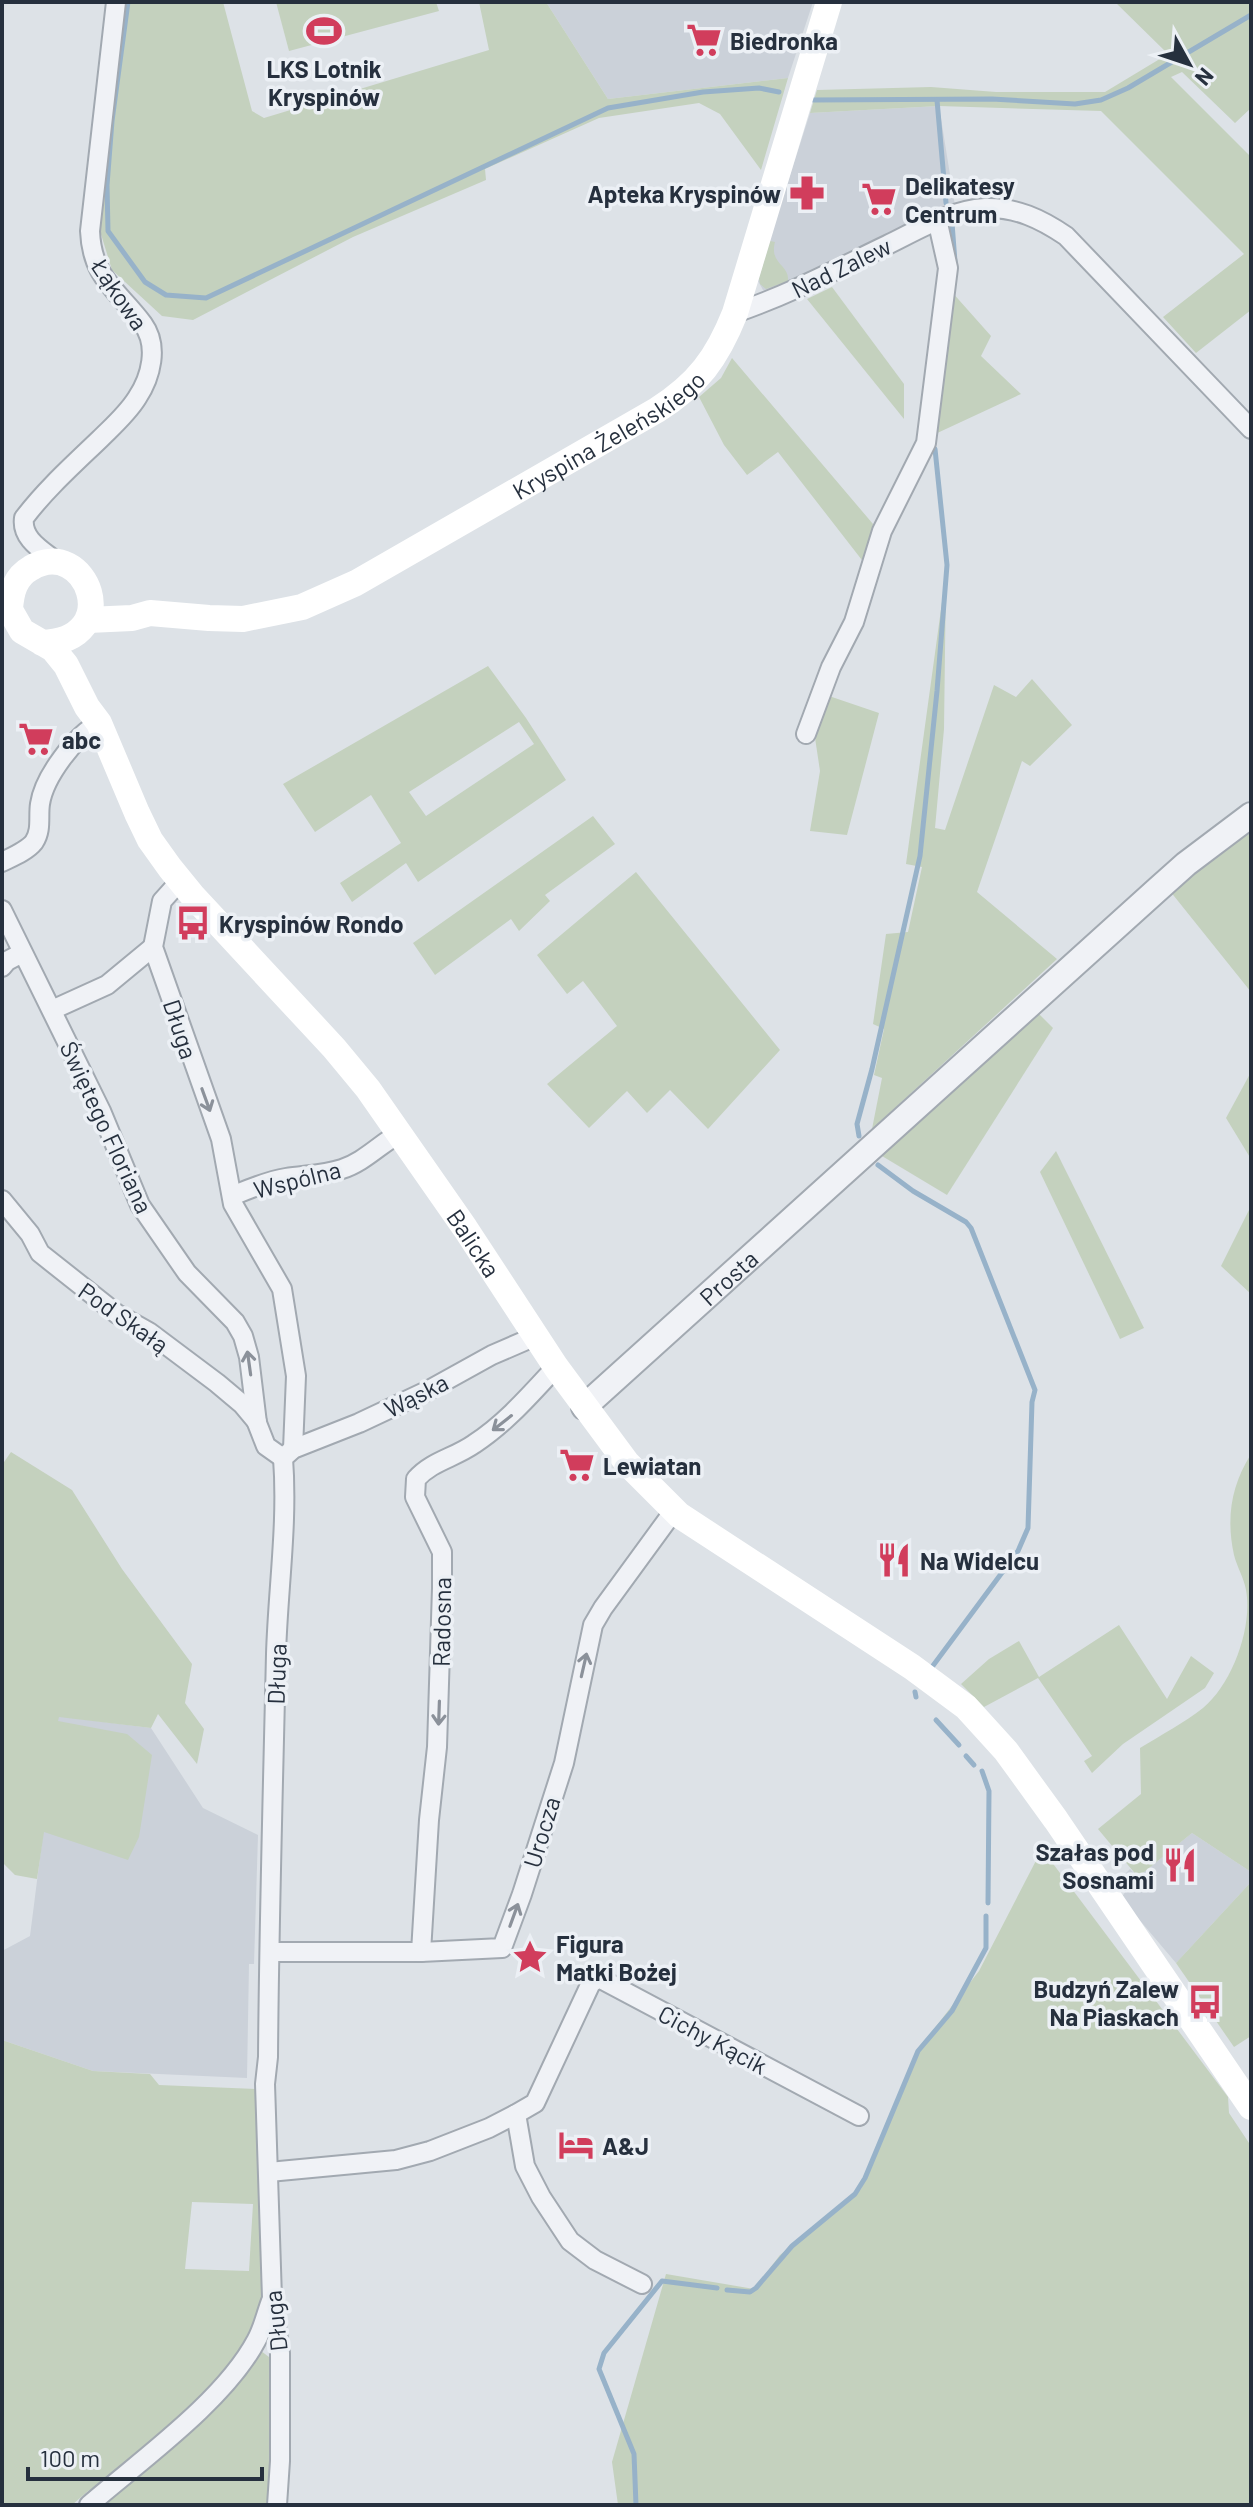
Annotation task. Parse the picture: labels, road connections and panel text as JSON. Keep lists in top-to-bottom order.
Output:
{
  "streets": {
    "main road": ["Kryspina Żeleńskiego", "Balicka"],
    "street": [
      "Nad Zalew",
      "Łąkowa",
      "Długa",
      "Świętego Floriana",
      "Wspólna",
      "Prosta",
      "Pod Skałą",
      "Wąska",
      "Radosna",
      "Urocza",
      "Cichy Kącik"
    ]
  },
  "crossings": [
    ["Nad Zalew", "Kryspina Żeleńskiego"],
    ["Łąkowa", "Kryspina Żeleńskiego"],
    ["Łąkowa", "Balicka"],
    ["Kryspina Żeleńskiego", "Balicka"],
    ["Długa", "Świętego Floriana"],
    ["Długa", "Wspólna"],
    ["Długa", "Wąska"],
    ["Długa", "Urocza"],
    ["Długa", "Cichy Kącik"],
    ["Świętego Floriana", "Pod Skałą"],
    ["Świętego Floriana", "Wąska"],
    ["Wspólna", "Balicka"],
    ["Balicka", "Prosta"],
    ["Balicka", "Wąska"],
    ["Balicka", "Radosna"],
    ["Balicka", "Urocza"],
    ["Radosna", "Urocza"]
  ],
  "one_way": ["Świętego Floriana", "Radosna", "Urocza"],
  "places": {
    "sports": ["LKS Lotnik Kryspinów"],
    "supermarket": [
      "Biedronka",
      "Delikatesy Centrum",
      "abc",
      "Lewiatan"
    ],
    "pharmacy": ["Apteka Kryspinów"],
    "bus stop": ["Kryspinów Rondo", "Budzyń Zalew Na Piaskach"],
    "restaurant": ["Na Widelcu", "Szałas pod Sosnami"],
    "place": ["Figura Matki Bożej"],
    "hotel": ["A&J"]
  },
  "scale_bar": "100 m",
  "north": "bottom right"
}
